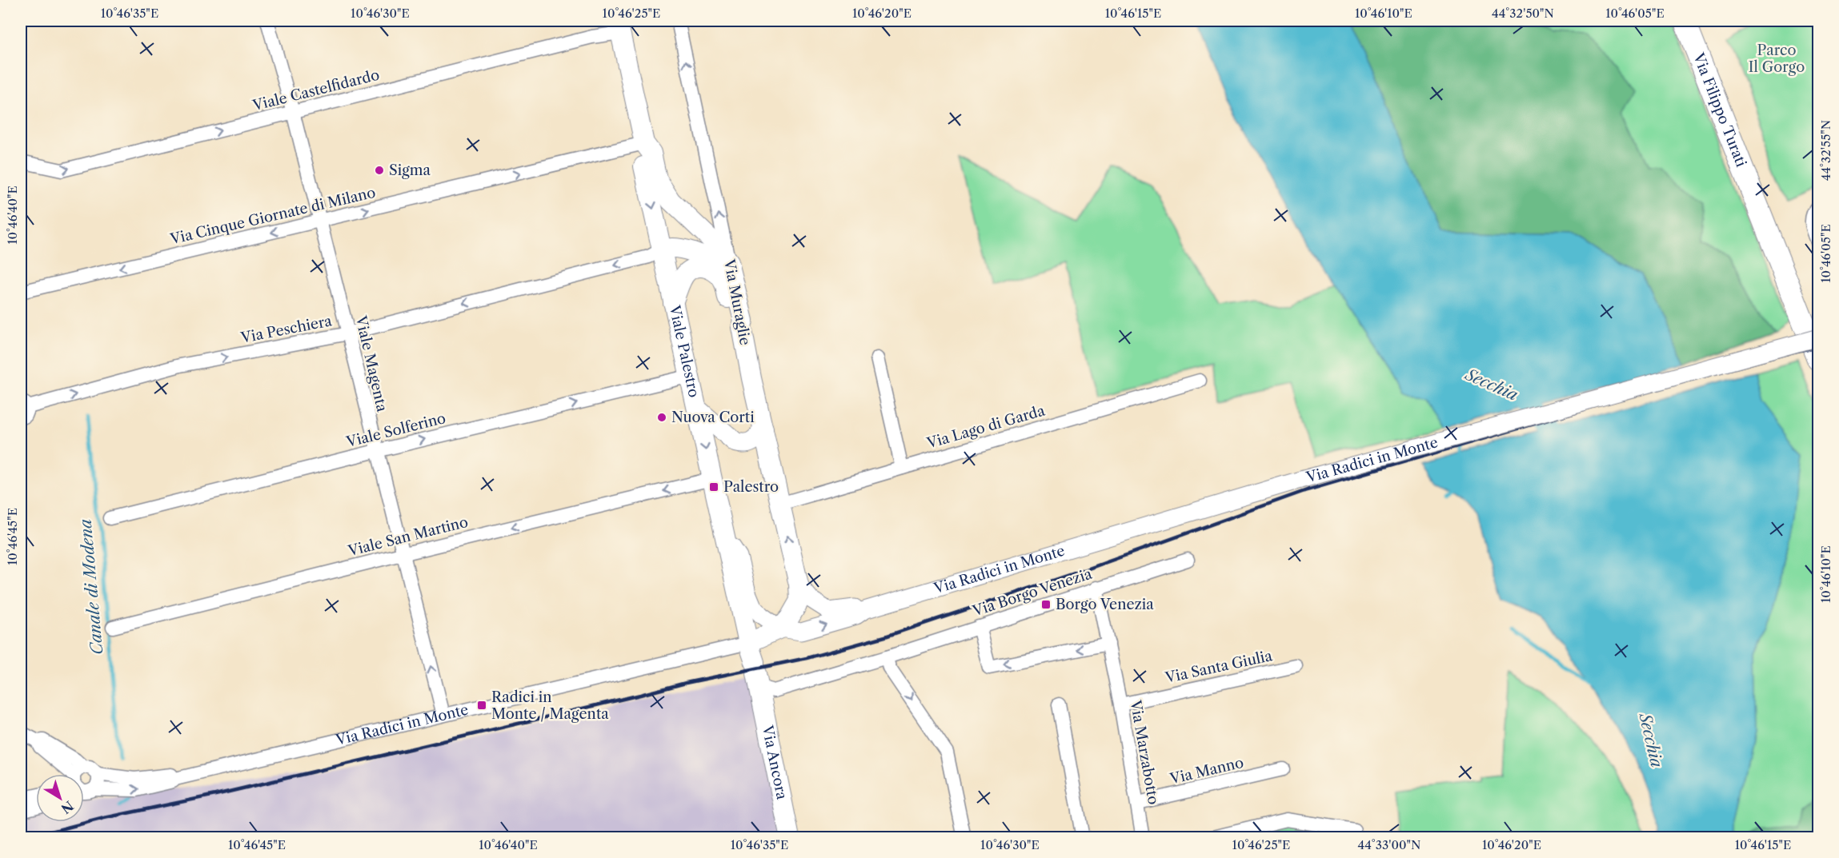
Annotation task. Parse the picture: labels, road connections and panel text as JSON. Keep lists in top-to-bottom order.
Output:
{
  "streets": {
    "main road": [
      "Via Filippo Turati",
      "Via Muraglie",
      "Viale Palestro",
      "Via Radici in Monte",
      "Via Ancora"
    ],
    "street": [
      "Viale Castelfidardo",
      "Via Cinque Giornate di Milano",
      "Via Peschiera",
      "Viale Magenta",
      "Via Lago di Garda",
      "Viale Solferino",
      "Viale San Martino",
      "Via Borgo Venezia",
      "Via Santa Giulia",
      "Via Marzabotto",
      "Via Manno"
    ]
  },
  "crossings": [
    ["Viale Castelfidardo", "Viale Palestro"],
    ["Viale Castelfidardo", "Viale Magenta"],
    ["Via Cinque Giornate di Milano", "Viale Palestro"],
    ["Via Cinque Giornate di Milano", "Viale Magenta"],
    ["Via Muraglie", "Viale Palestro"],
    ["Via Muraglie", "Via Lago di Garda"],
    ["Via Muraglie", "Via Radici in Monte"],
    ["Via Peschiera", "Viale Palestro"],
    ["Via Peschiera", "Viale Magenta"],
    ["Viale Palestro", "Viale Solferino"],
    ["Viale Palestro", "Via Radici in Monte"],
    ["Viale Palestro", "Viale San Martino"],
    ["Viale Palestro", "Via Ancora"],
    ["Viale Magenta", "Viale Solferino"],
    ["Viale Magenta", "Via Radici in Monte"],
    ["Viale Magenta", "Viale San Martino"],
    ["Via Radici in Monte", "Via Ancora"],
    ["Via Borgo Venezia", "Via Marzabotto"],
    ["Via Borgo Venezia", "Via Ancora"],
    ["Via Santa Giulia", "Via Marzabotto"],
    ["Via Marzabotto", "Via Manno"]
  ],
  "one_way": [
    "Viale Castelfidardo",
    "Via Muraglie",
    "Viale Solferino",
    "Viale San Martino"
  ],
  "water": ["Secchia", "Canale di Modena"],
  "parks": ["Parco Il Gorgo"],
  "places": {
    "other": ["Sigma", "Nuova Corti"],
    "transit": ["Palestro", "Borgo Venezia", "Radici in Monte / Magenta"]
  },
  "north": "bottom right",
  "coordinates": [
    "10°46'35\"E",
    "10°46'30\"E",
    "10°46'25\"E",
    "10°46'20\"E",
    "10°46'15\"E",
    "10°46'10\"E",
    "44°32'50\"N",
    "10°46'05\"E",
    "44°32'55\"N",
    "10°46'40\"E",
    "10°46'45\"E",
    "44°33'00\"N"
  ]
}
